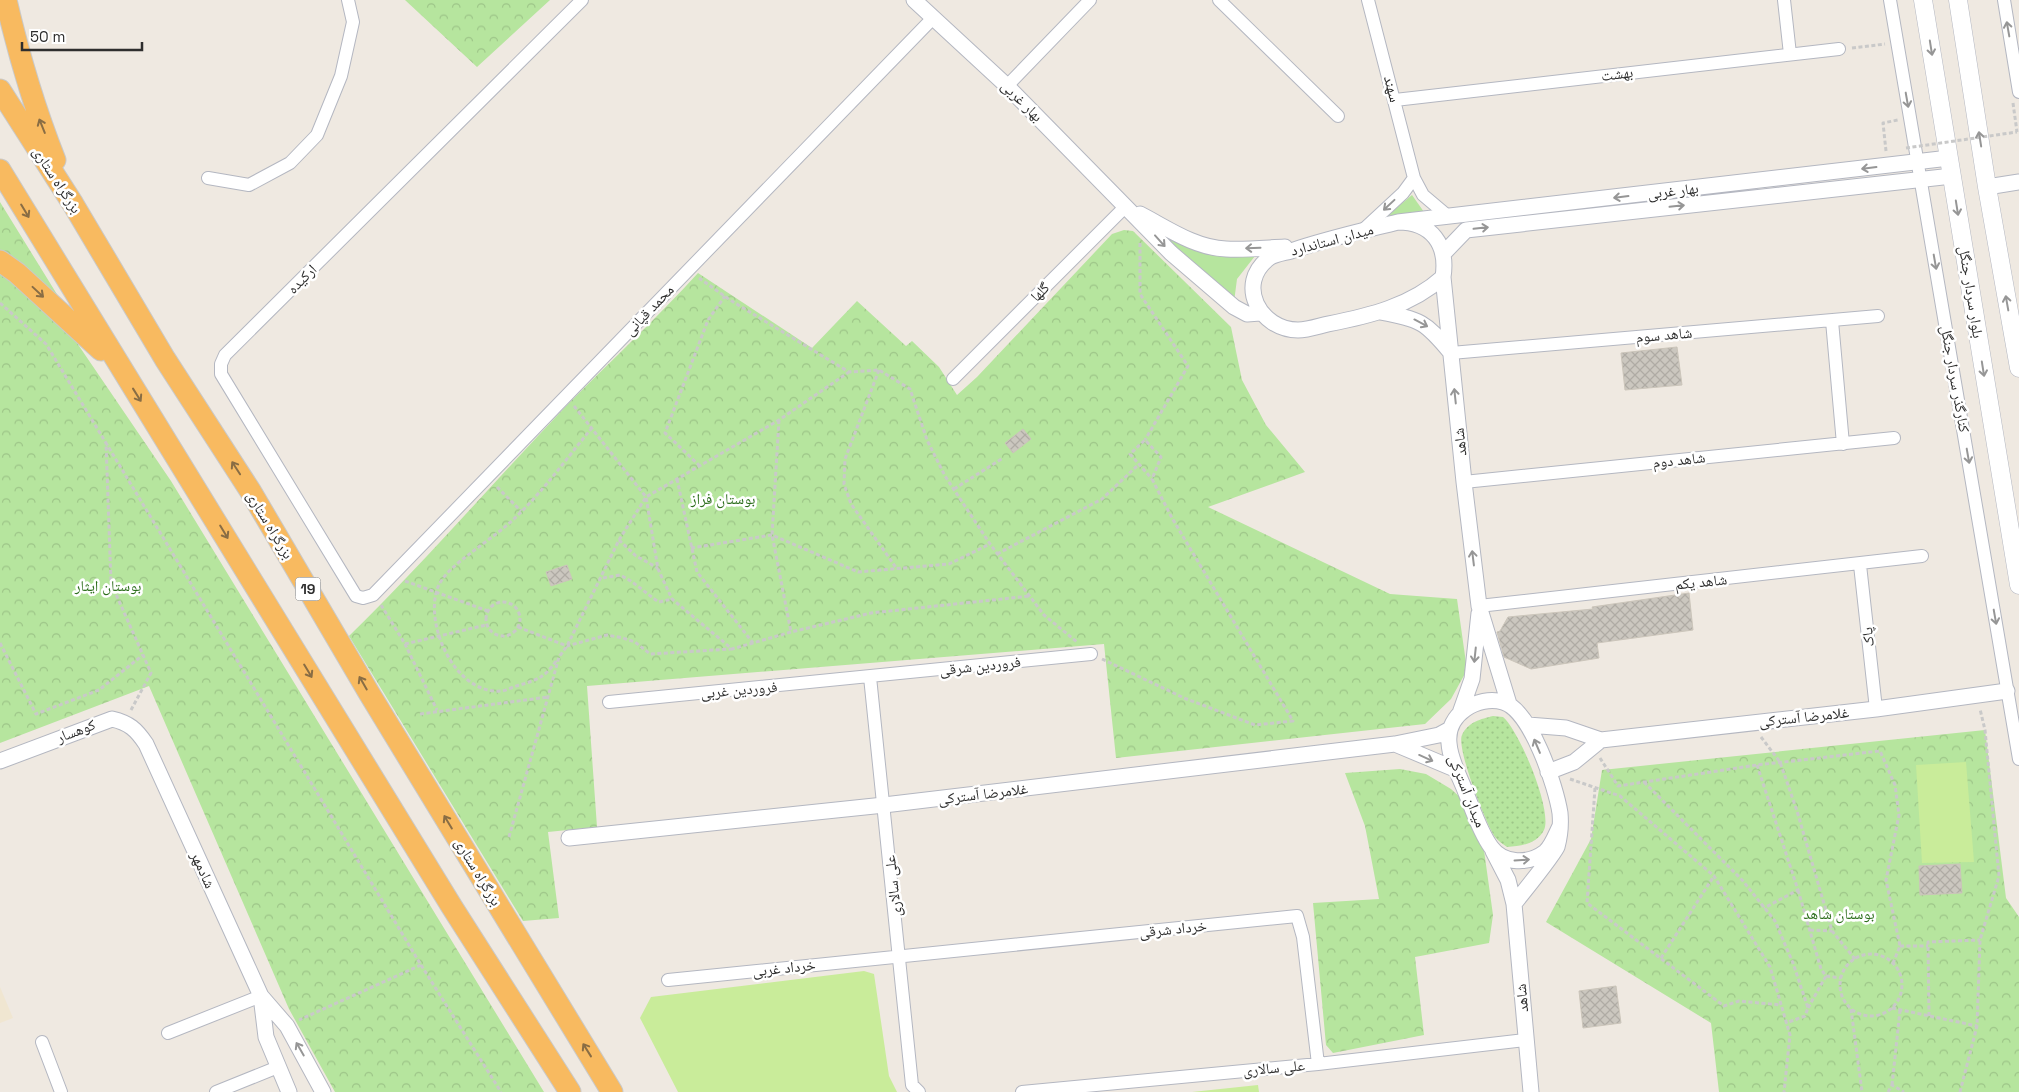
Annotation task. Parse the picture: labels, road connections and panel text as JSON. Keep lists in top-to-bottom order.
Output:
{
  "streets": {
    "highway": ["بزرگراه ستاری", "19"],
    "main road": ["بلوار سردار جنگل"],
    "street": [
      "بهشت",
      "سهند",
      "بهار غربی",
      "میدان استاندارد",
      "ارکیده",
      "گلها",
      "محمد قپانی",
      "شاهد سوم",
      "کنارگذر سردار جنگل",
      "شاهد",
      "شاهد دوم",
      "شاهد یکم",
      "پاک",
      "فروردین شرقی",
      "فروردین غربی",
      "غلامرضا آسترکی",
      "کوهسار",
      "میدان آسترکی",
      "شادمهر",
      "علی سالاری",
      "خرداد شرقی",
      "خرداد غربی"
    ]
  },
  "crossings": [
    ["بهشت", "سهند"],
    ["سهند", "بهار غربی"],
    ["بهار غربی", "میدان استاندارد"],
    ["بهار غربی", "گلها"],
    ["بهار غربی", "بلوار سردار جنگل"],
    ["بهار غربی", "محمد قپانی"],
    ["بهار غربی", "کنارگذر سردار جنگل"],
    ["ارکیده", "محمد قپانی"],
    ["شاهد سوم", "شاهد"],
    ["کنارگذر سردار جنگل", "غلامرضا آسترکی"],
    ["شاهد", "شاهد دوم"],
    ["شاهد", "شاهد یکم"],
    ["شاهد", "میدان آسترکی"],
    ["شاهد", "علی سالاری"],
    ["شاهد یکم", "پاک"],
    ["پاک", "غلامرضا آسترکی"],
    ["فروردین شرقی", "فروردین غربی"],
    ["فروردین شرقی", "علی سالاری"],
    ["فروردین غربی", "علی سالاری"],
    ["غلامرضا آسترکی", "میدان آسترکی"],
    ["غلامرضا آسترکی", "علی سالاری"],
    ["کوهسار", "شادمهر"],
    ["علی سالاری", "خرداد شرقی"],
    ["علی سالاری", "خرداد غربی"],
    ["خرداد شرقی", "خرداد غربی"]
  ],
  "one_way": ["کنارگذر سردار جنگل"],
  "parks": ["بوستان فراز", "بوستان ایثار", "بوستان شاهد"],
  "scale_bar": "50 m"
}
